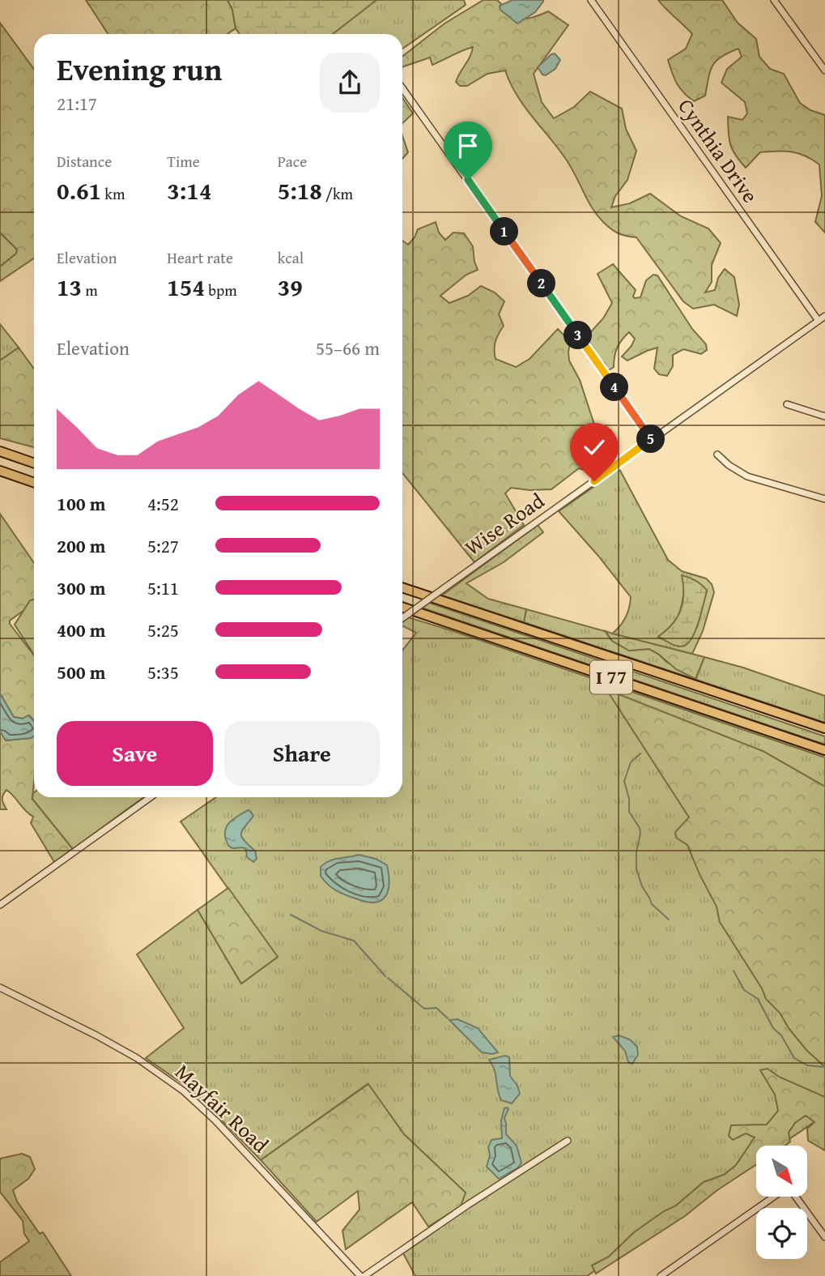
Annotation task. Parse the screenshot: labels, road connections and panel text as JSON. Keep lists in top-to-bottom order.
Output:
{
  "streets": {
    "highway": ["I 77"],
    "street": ["Cynthia Drive", "Wise Road", "Mayfair Road"]
  },
  "crossings": [
    ["Cynthia Drive", "Wise Road"]
  ],
  "north": "bottom right",
  "page": {
    "heading": ["Evening run", "21:17"],
    "stats": [
      ["Distance", "0.61 km"],
      ["Time", "3:14"],
      ["Pace", "5:18 /km"],
      ["Elevation", "13 m"],
      ["Heart rate", "154 bpm"],
      ["kcal", "39"]
    ],
    "pins": [
      "1",
      "2",
      "3",
      "4",
      "5"
    ],
    "chart": ["Elevation", "55–66 m"],
    "list": [
      {
        "name": "100 m",
        "note": "4:52"
      },
      {
        "name": "200 m",
        "note": "5:27"
      },
      {
        "name": "300 m",
        "note": "5:11"
      },
      {
        "name": "400 m",
        "note": "5:25"
      },
      {
        "name": "500 m",
        "note": "5:35"
      }
    ],
    "buttons": ["Save", "Share"]
  }
}
